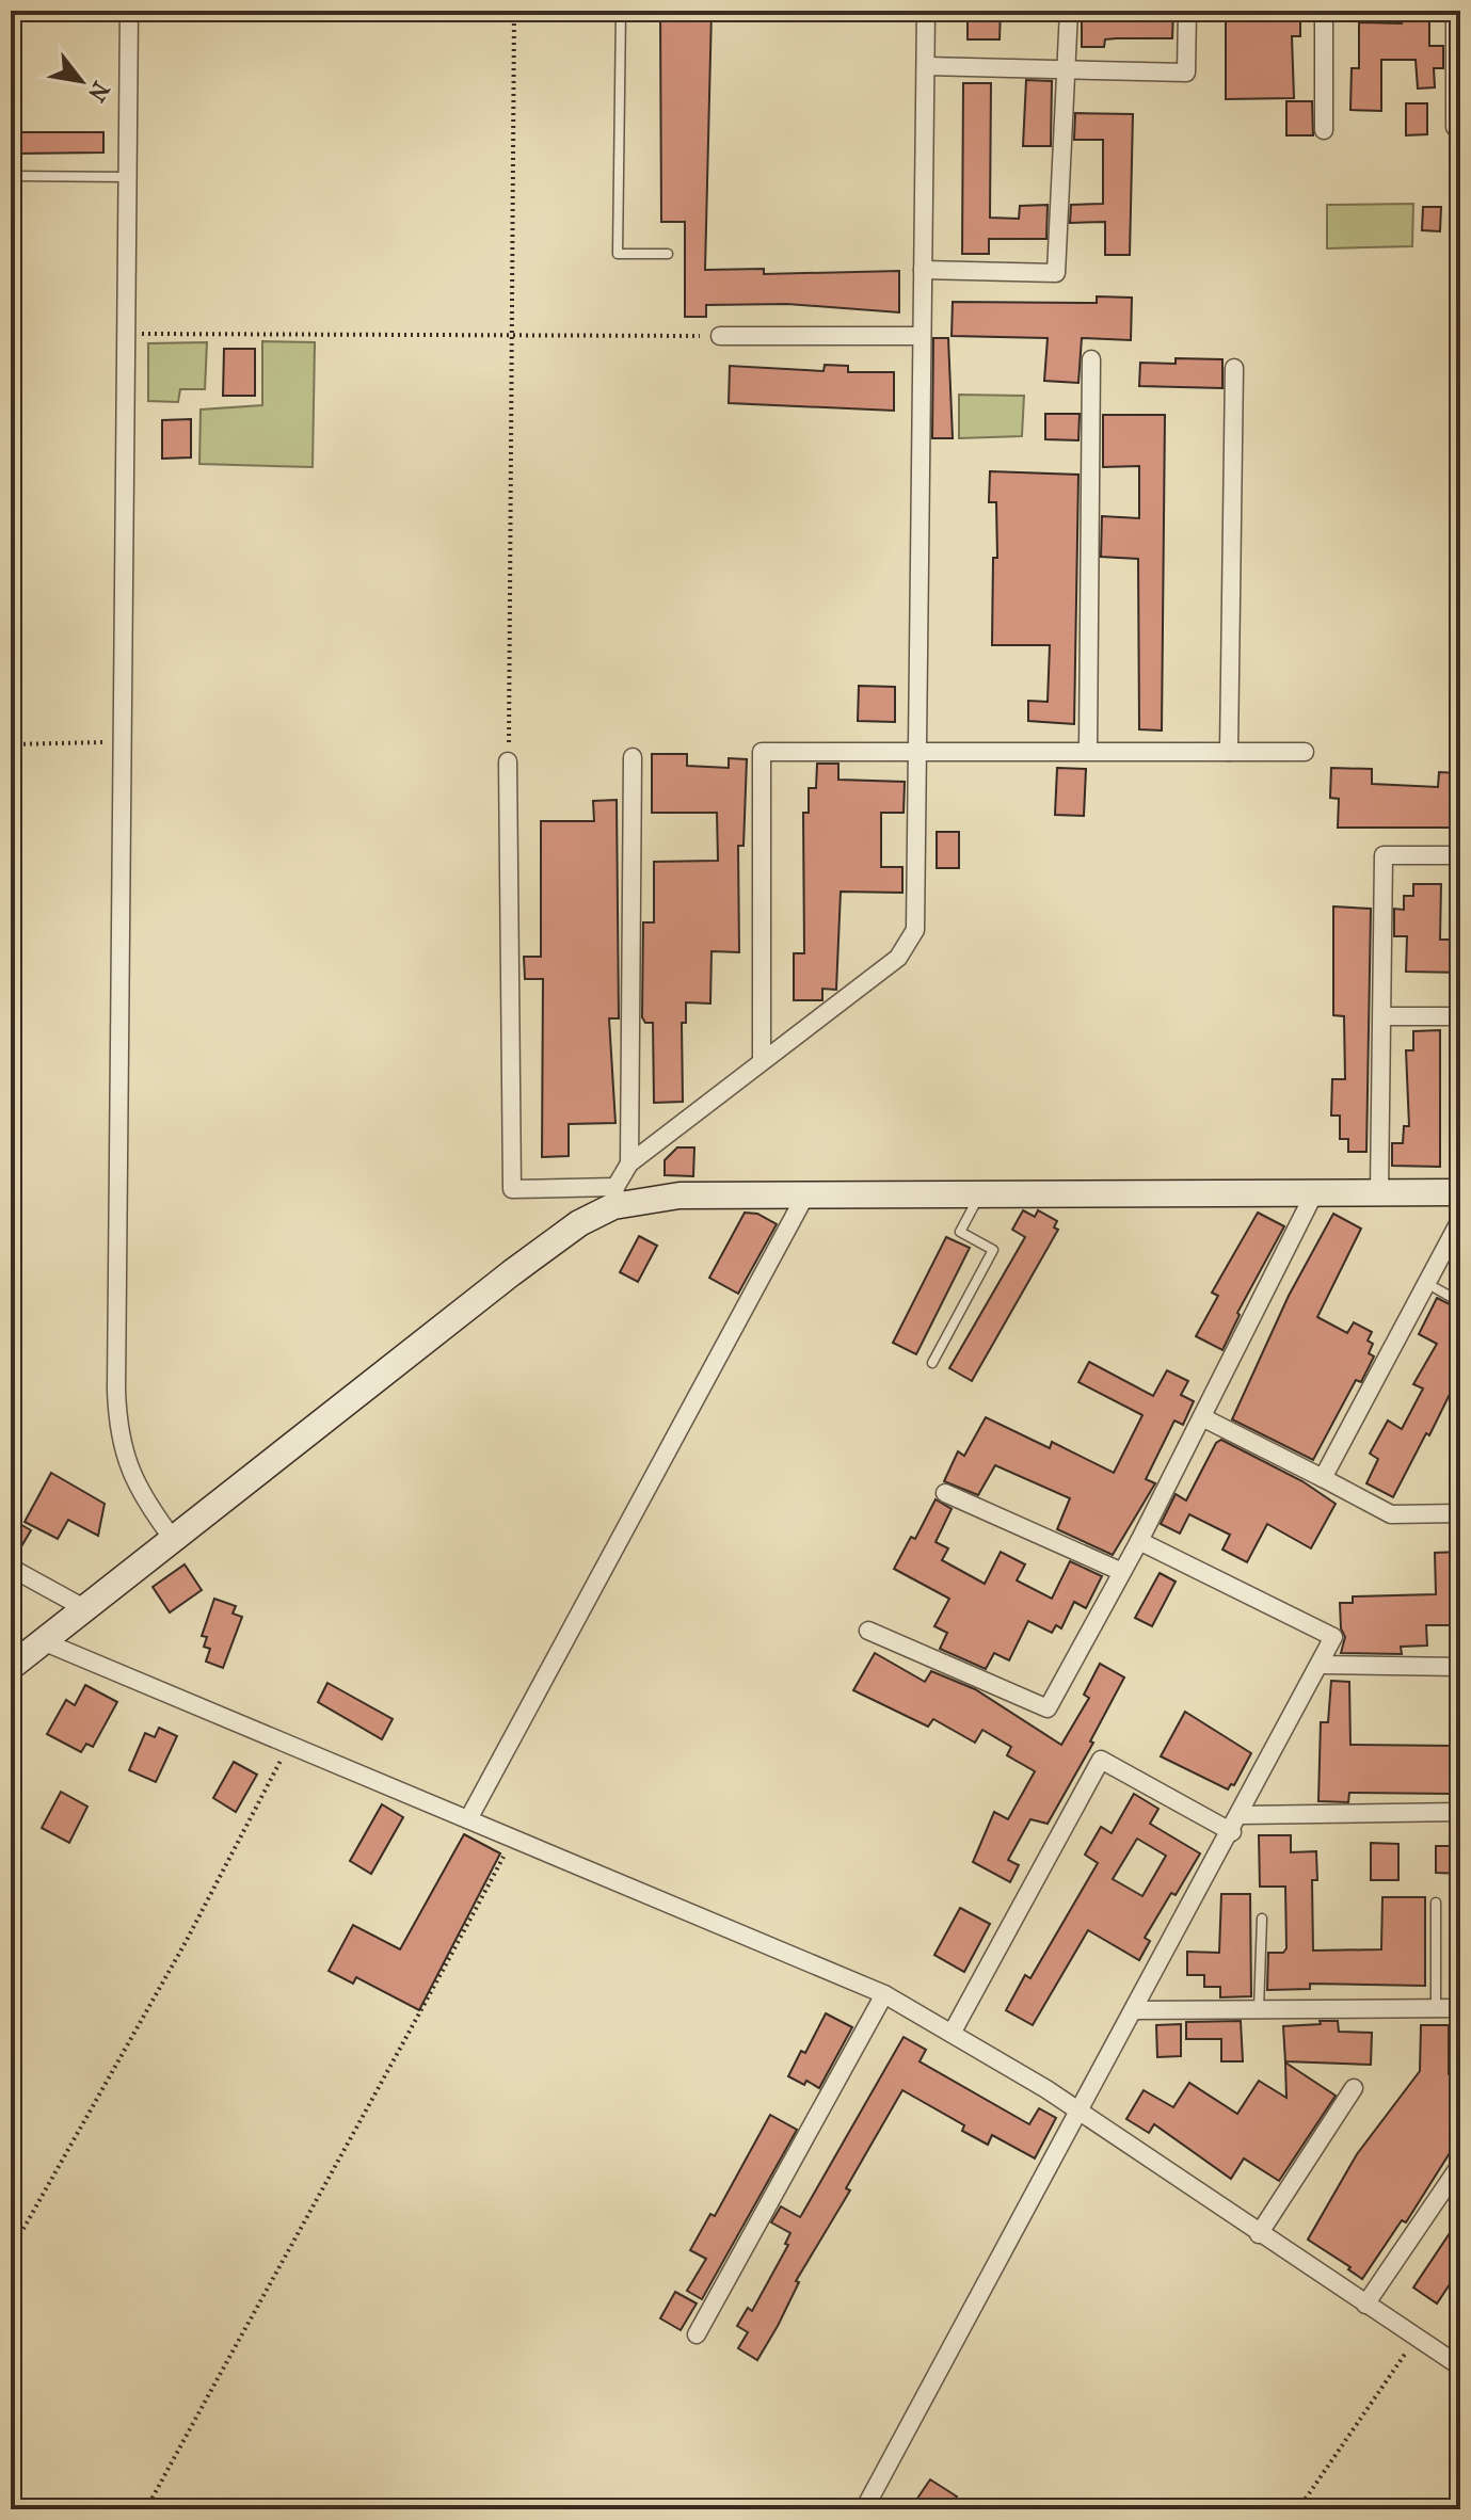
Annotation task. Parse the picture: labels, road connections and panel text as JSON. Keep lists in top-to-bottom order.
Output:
{
  "north": "bottom right"
}
